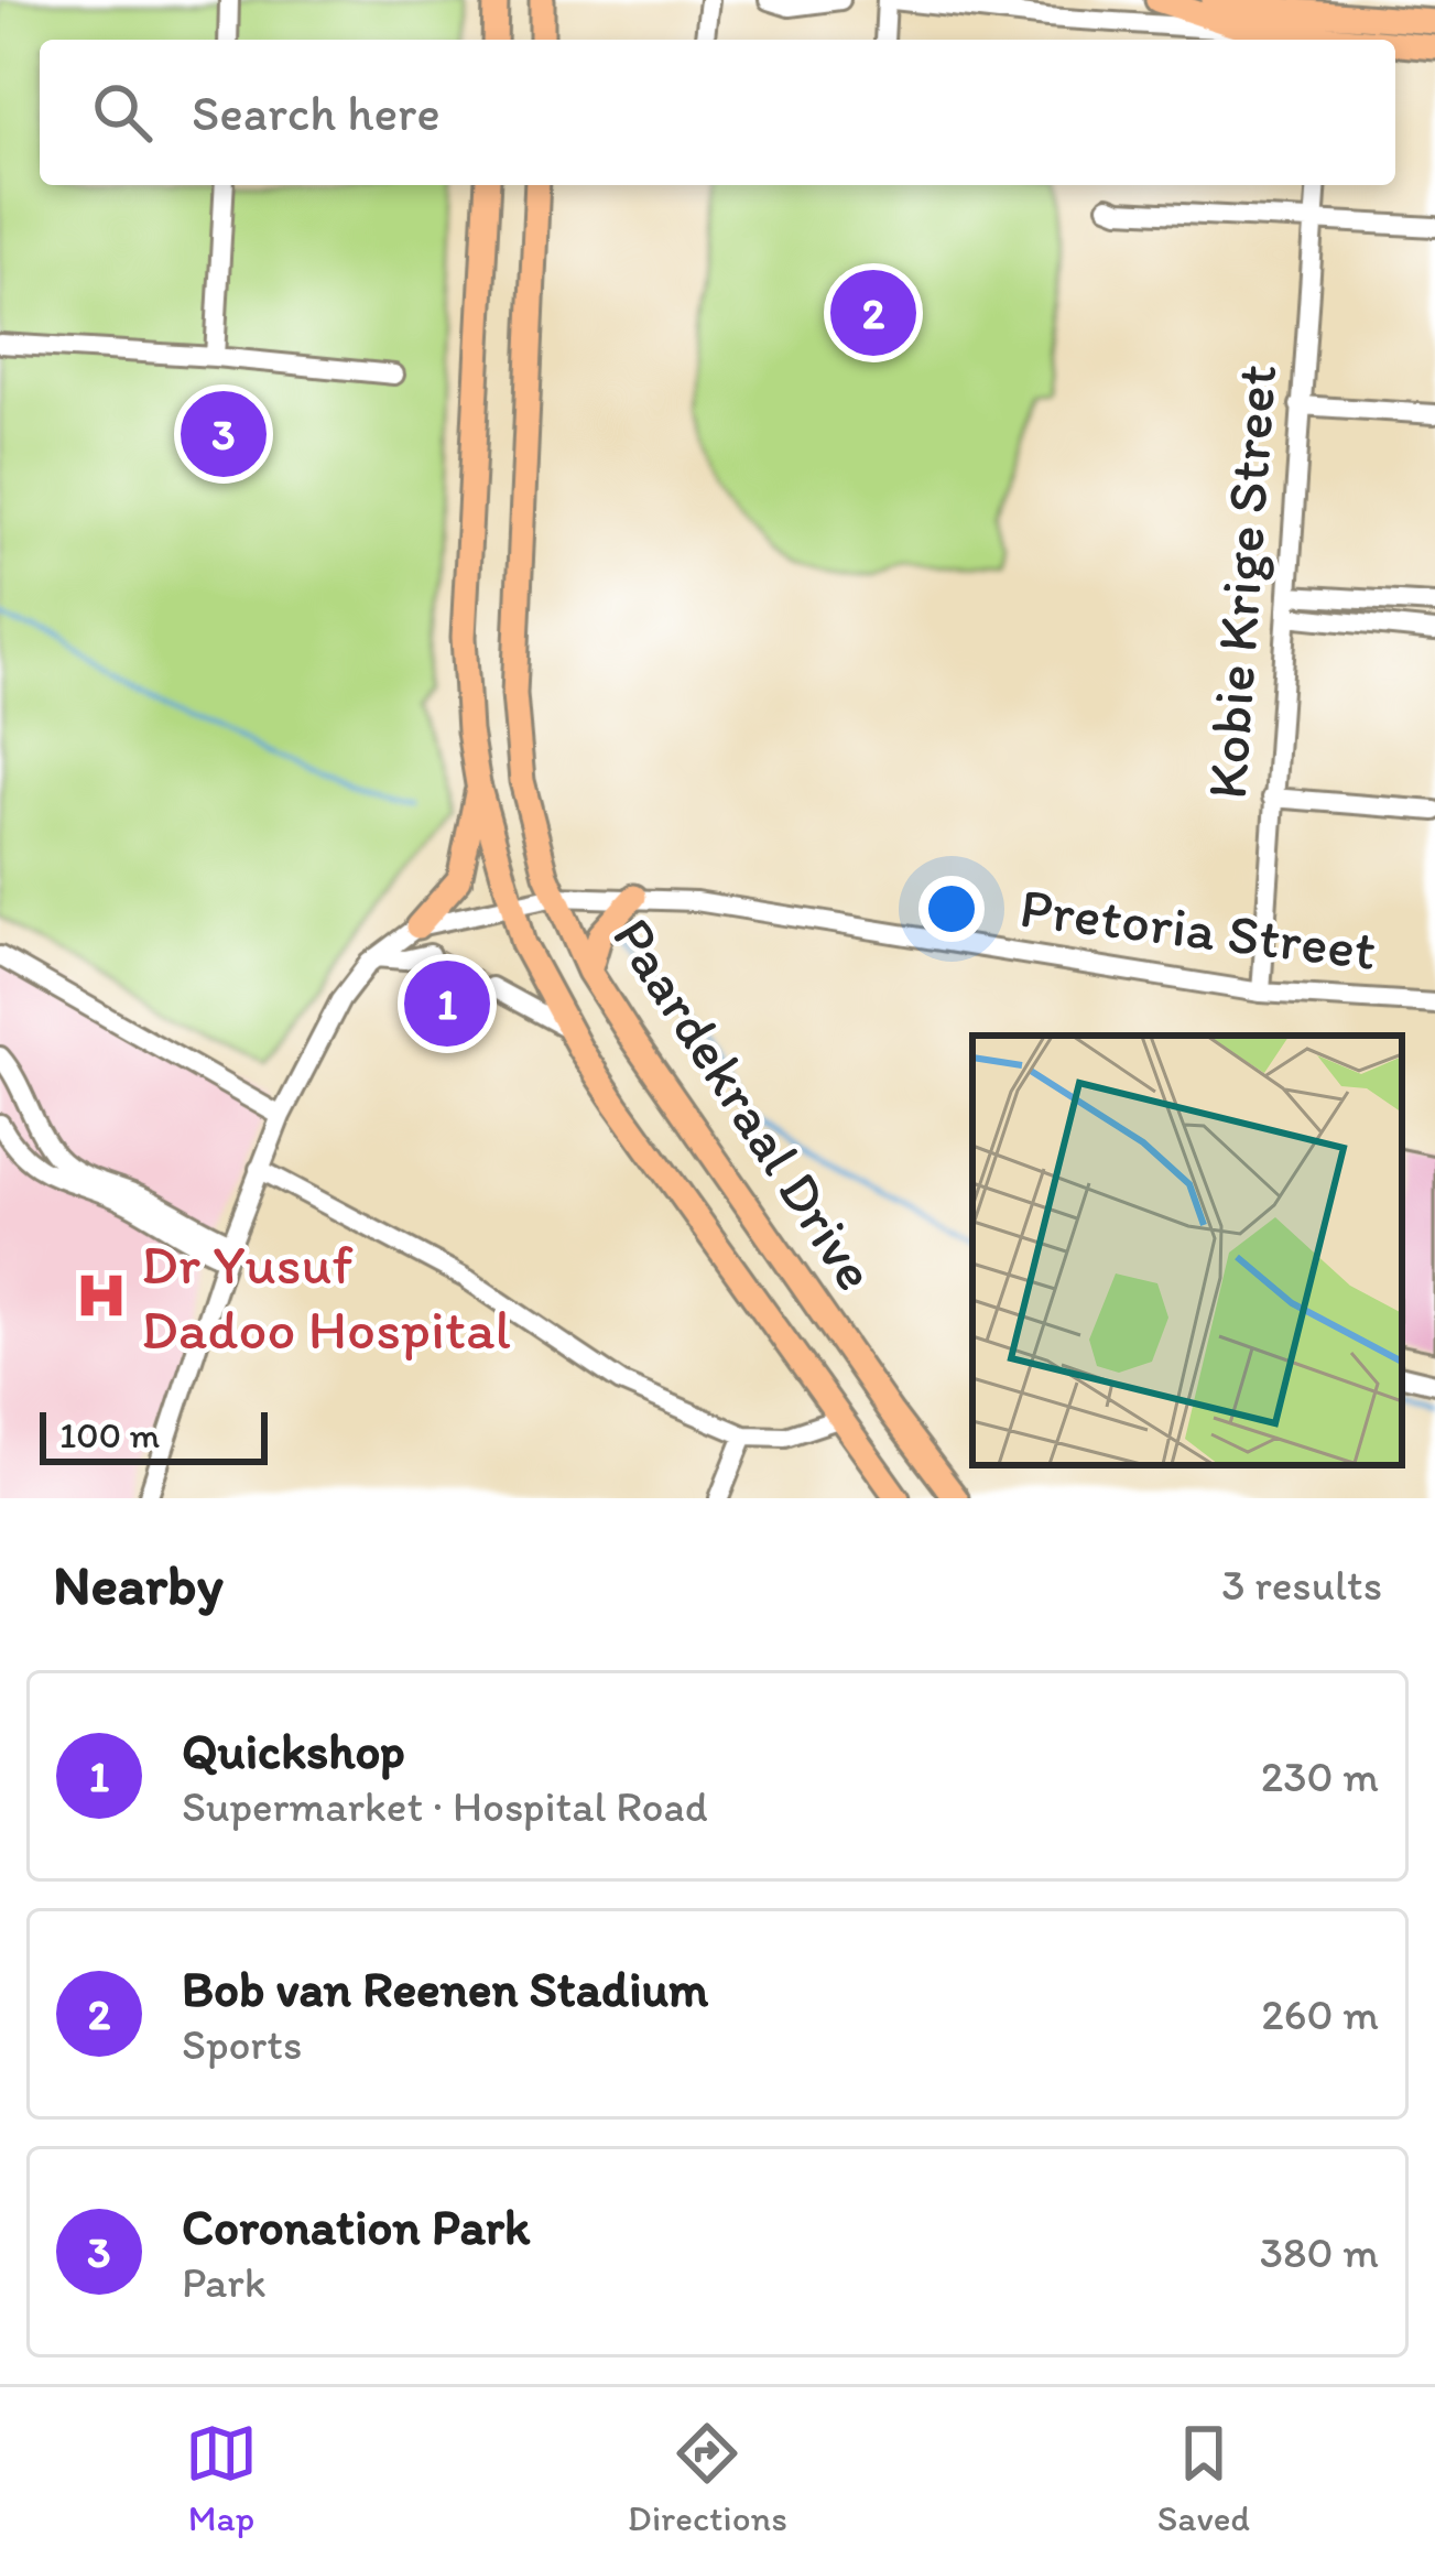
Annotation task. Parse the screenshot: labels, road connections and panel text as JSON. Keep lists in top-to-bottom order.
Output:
{
  "streets": {
    "main road": ["Paardekraal Drive"],
    "street": ["Kobie Krige Street", "Pretoria Street"]
  },
  "crossings": [
    ["Kobie Krige Street", "Pretoria Street"],
    ["Pretoria Street", "Paardekraal Drive"]
  ],
  "places": {
    "hospital": ["Dr Yusuf Dadoo Hospital"]
  },
  "scale_bar": "100 m",
  "page": {
    "search": "Search here",
    "pins": ["2", "3", "1"],
    "scale": "100 m",
    "heading": ["Nearby", "3 results"],
    "list": [
      {
        "mark": "1",
        "name": "Quickshop",
        "note": "Supermarket · Hospital Road",
        "value": "230 m"
      },
      {
        "mark": "2",
        "name": "Bob van Reenen Stadium",
        "note": "Sports",
        "value": "260 m"
      },
      {
        "mark": "3",
        "name": "Coronation Park",
        "note": "Park",
        "value": "380 m"
      }
    ],
    "nav": ["Map", "Directions", "Saved"]
  }
}
